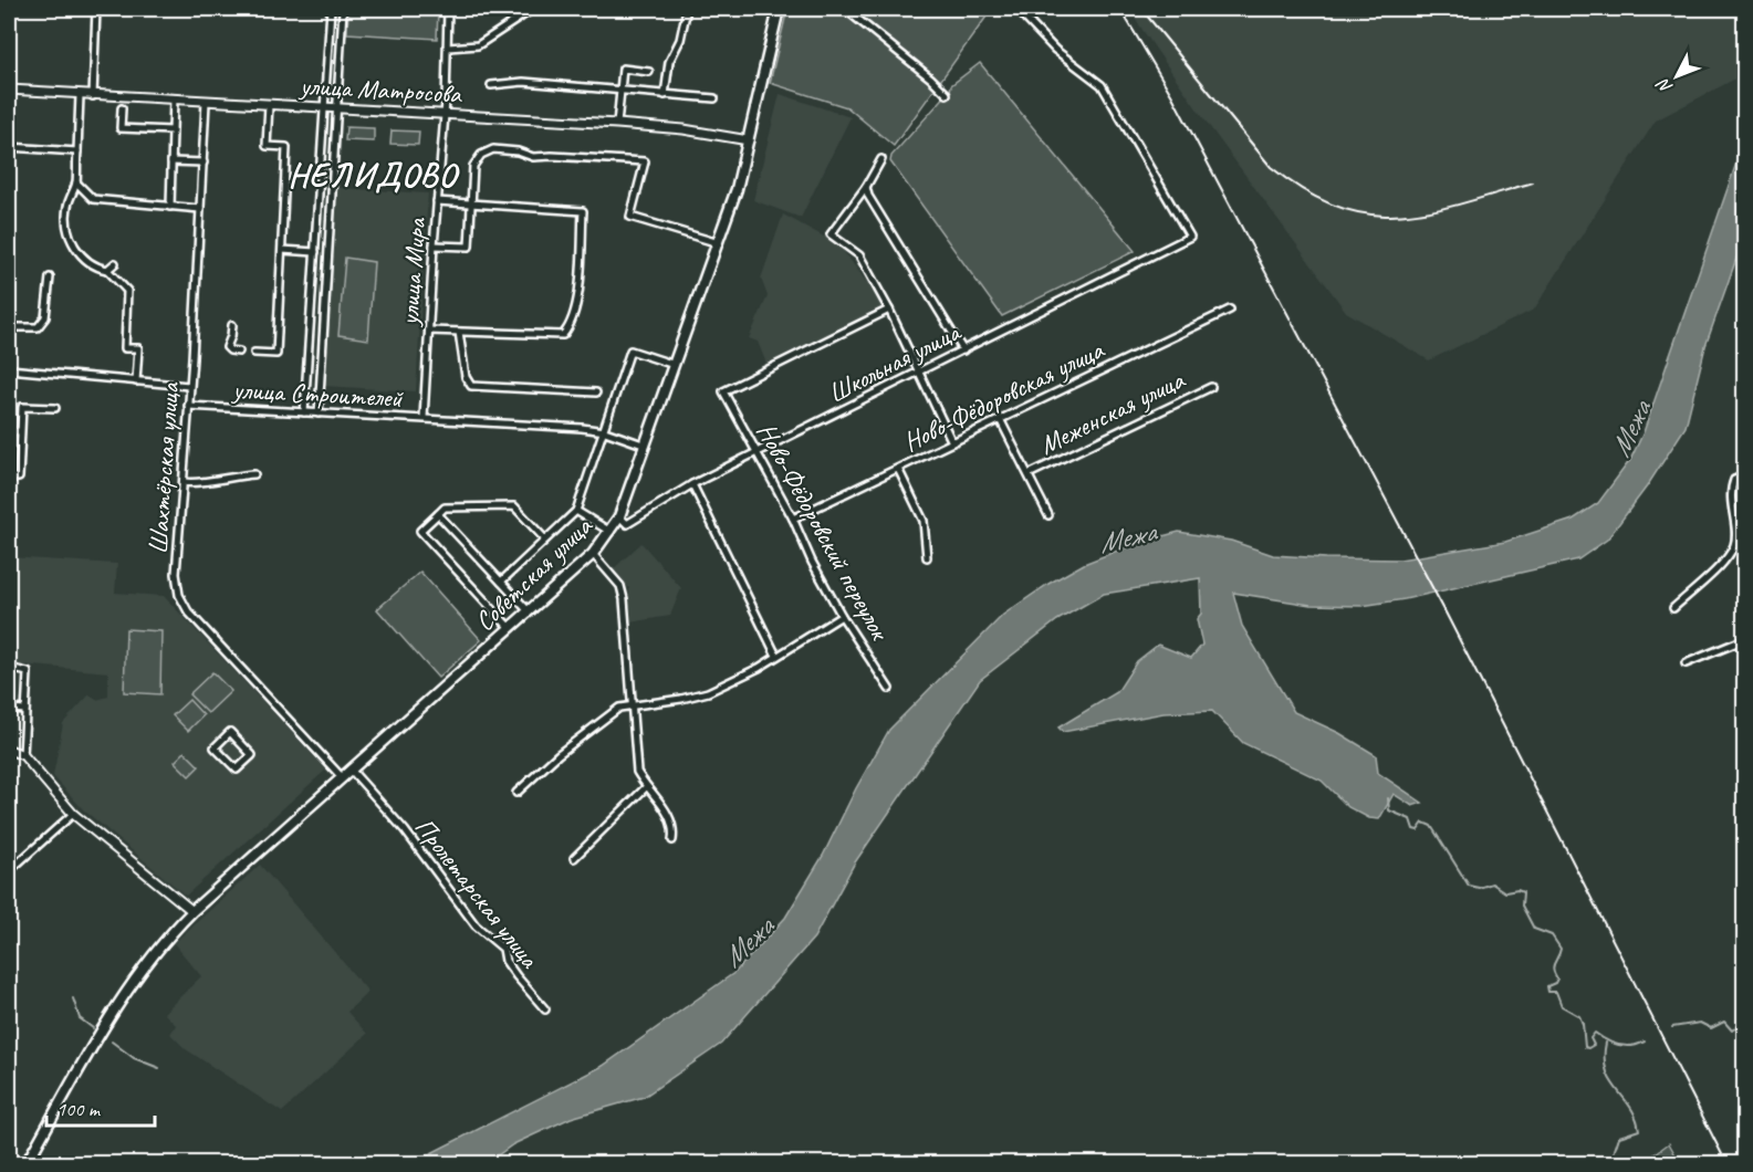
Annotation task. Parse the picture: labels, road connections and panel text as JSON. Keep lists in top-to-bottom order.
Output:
{
  "streets": {
    "main road": ["улица Матросова", "Советская улица"],
    "street": [
      "улица Мира",
      "Школьная улица",
      "улица Строителей",
      "Ново-Фёдоровская улица",
      "Меженская улица",
      "Шахтёрская улица",
      "Ново-Фёдоровский переулок",
      "Пролетарская улица"
    ]
  },
  "crossings": [
    ["улица Матросова", "улица Мира"],
    ["улица Матросова", "Шахтёрская улица"],
    ["улица Матросова", "Советская улица"],
    ["улица Мира", "улица Строителей"],
    ["Школьная улица", "Ново-Фёдоровский переулок"],
    ["Школьная улица", "Советская улица"],
    ["улица Строителей", "Шахтёрская улица"],
    ["улица Строителей", "Советская улица"],
    ["Ново-Фёдоровская улица", "Ново-Фёдоровский переулок"],
    ["Шахтёрская улица", "Советская улица"],
    ["Советская улица", "Пролетарская улица"]
  ],
  "districts": ["НЕЛИДОВО"],
  "water": ["Межа"],
  "scale_bar": "100 m",
  "north": "bottom left"
}
